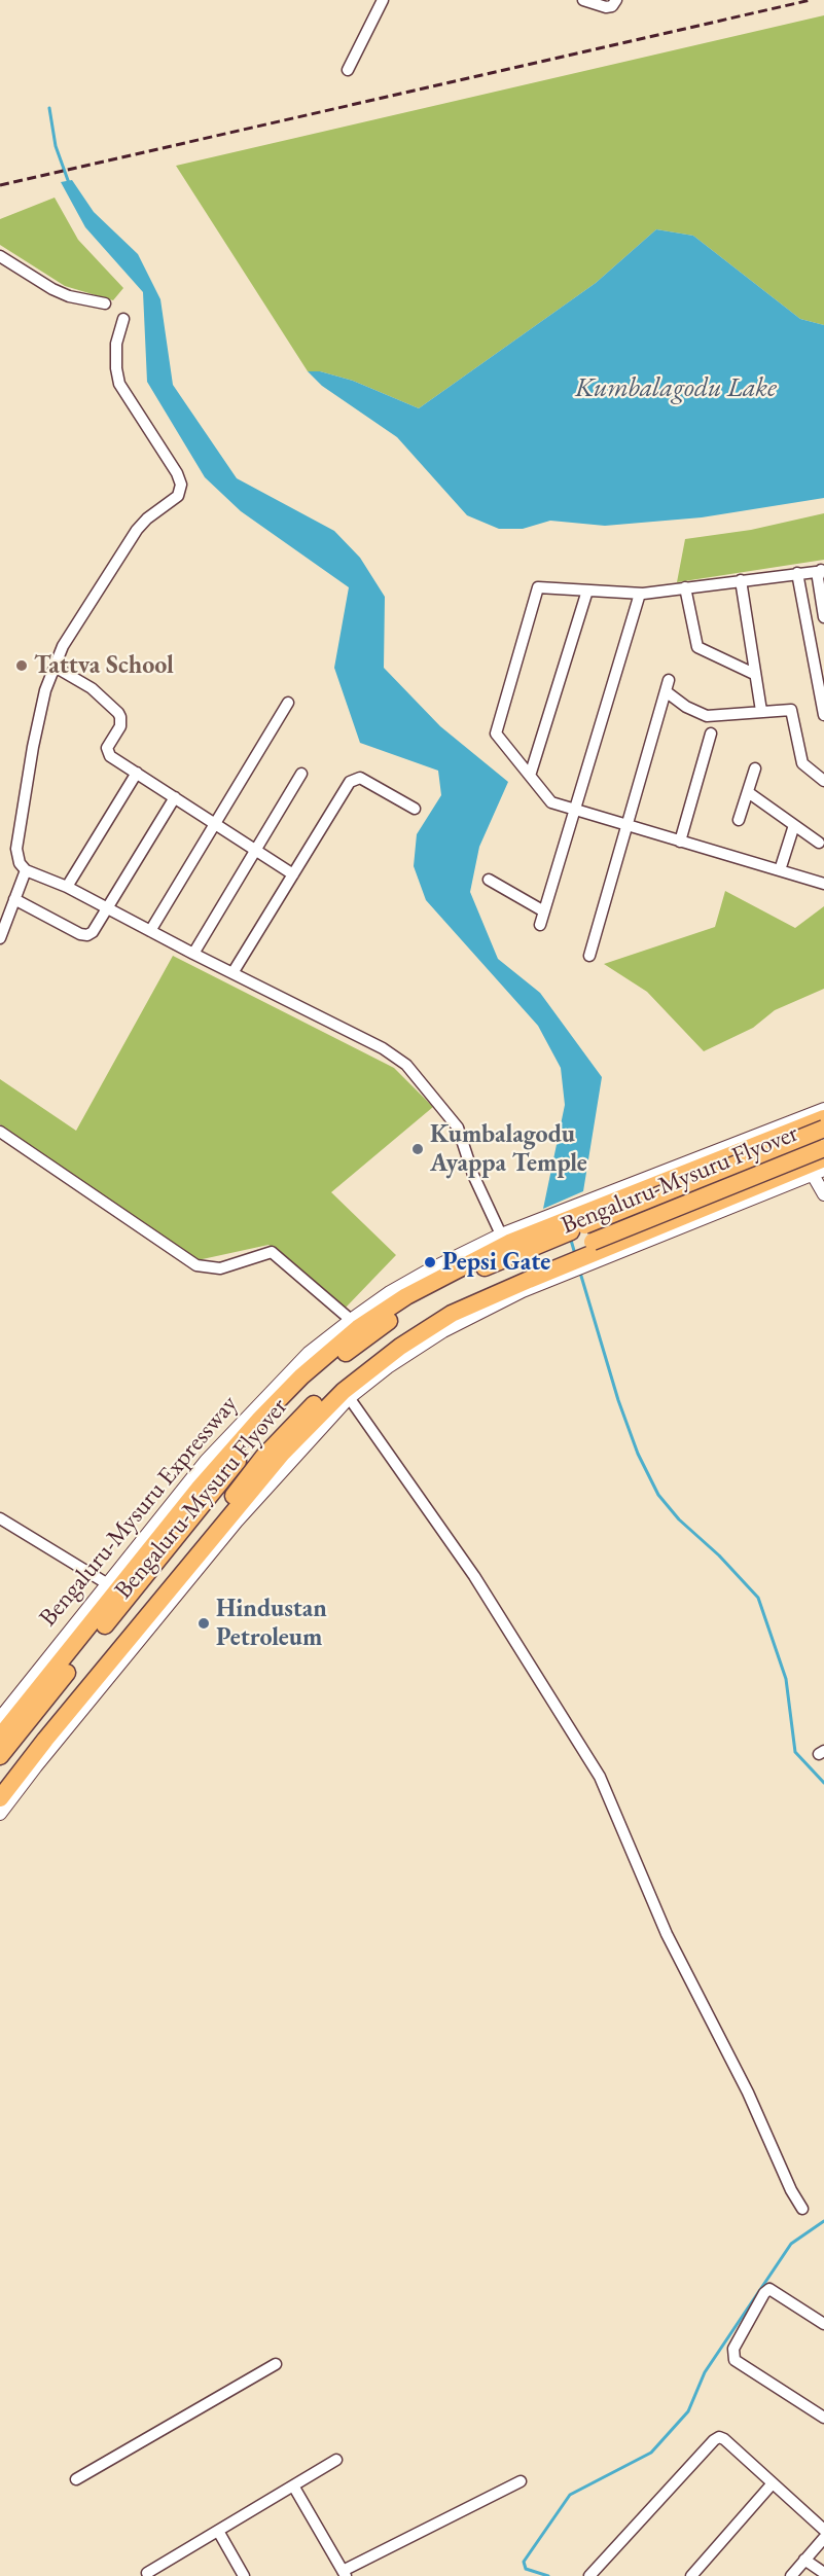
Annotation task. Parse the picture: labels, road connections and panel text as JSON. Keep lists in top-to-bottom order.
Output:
{
  "streets": {
    "highway": ["Bengaluru-Mysuru Flyover", "Bengaluru-Mysuru Expressway"]
  },
  "crossings": [
    ["Bengaluru-Mysuru Flyover", "Bengaluru-Mysuru Expressway"]
  ],
  "water": ["Kumbalagodu Lake"],
  "places": [
    "Tattva School",
    "Kumbalagodu Ayappa Temple",
    "Pepsi Gate",
    "Hindustan Petroleum"
  ]
}
